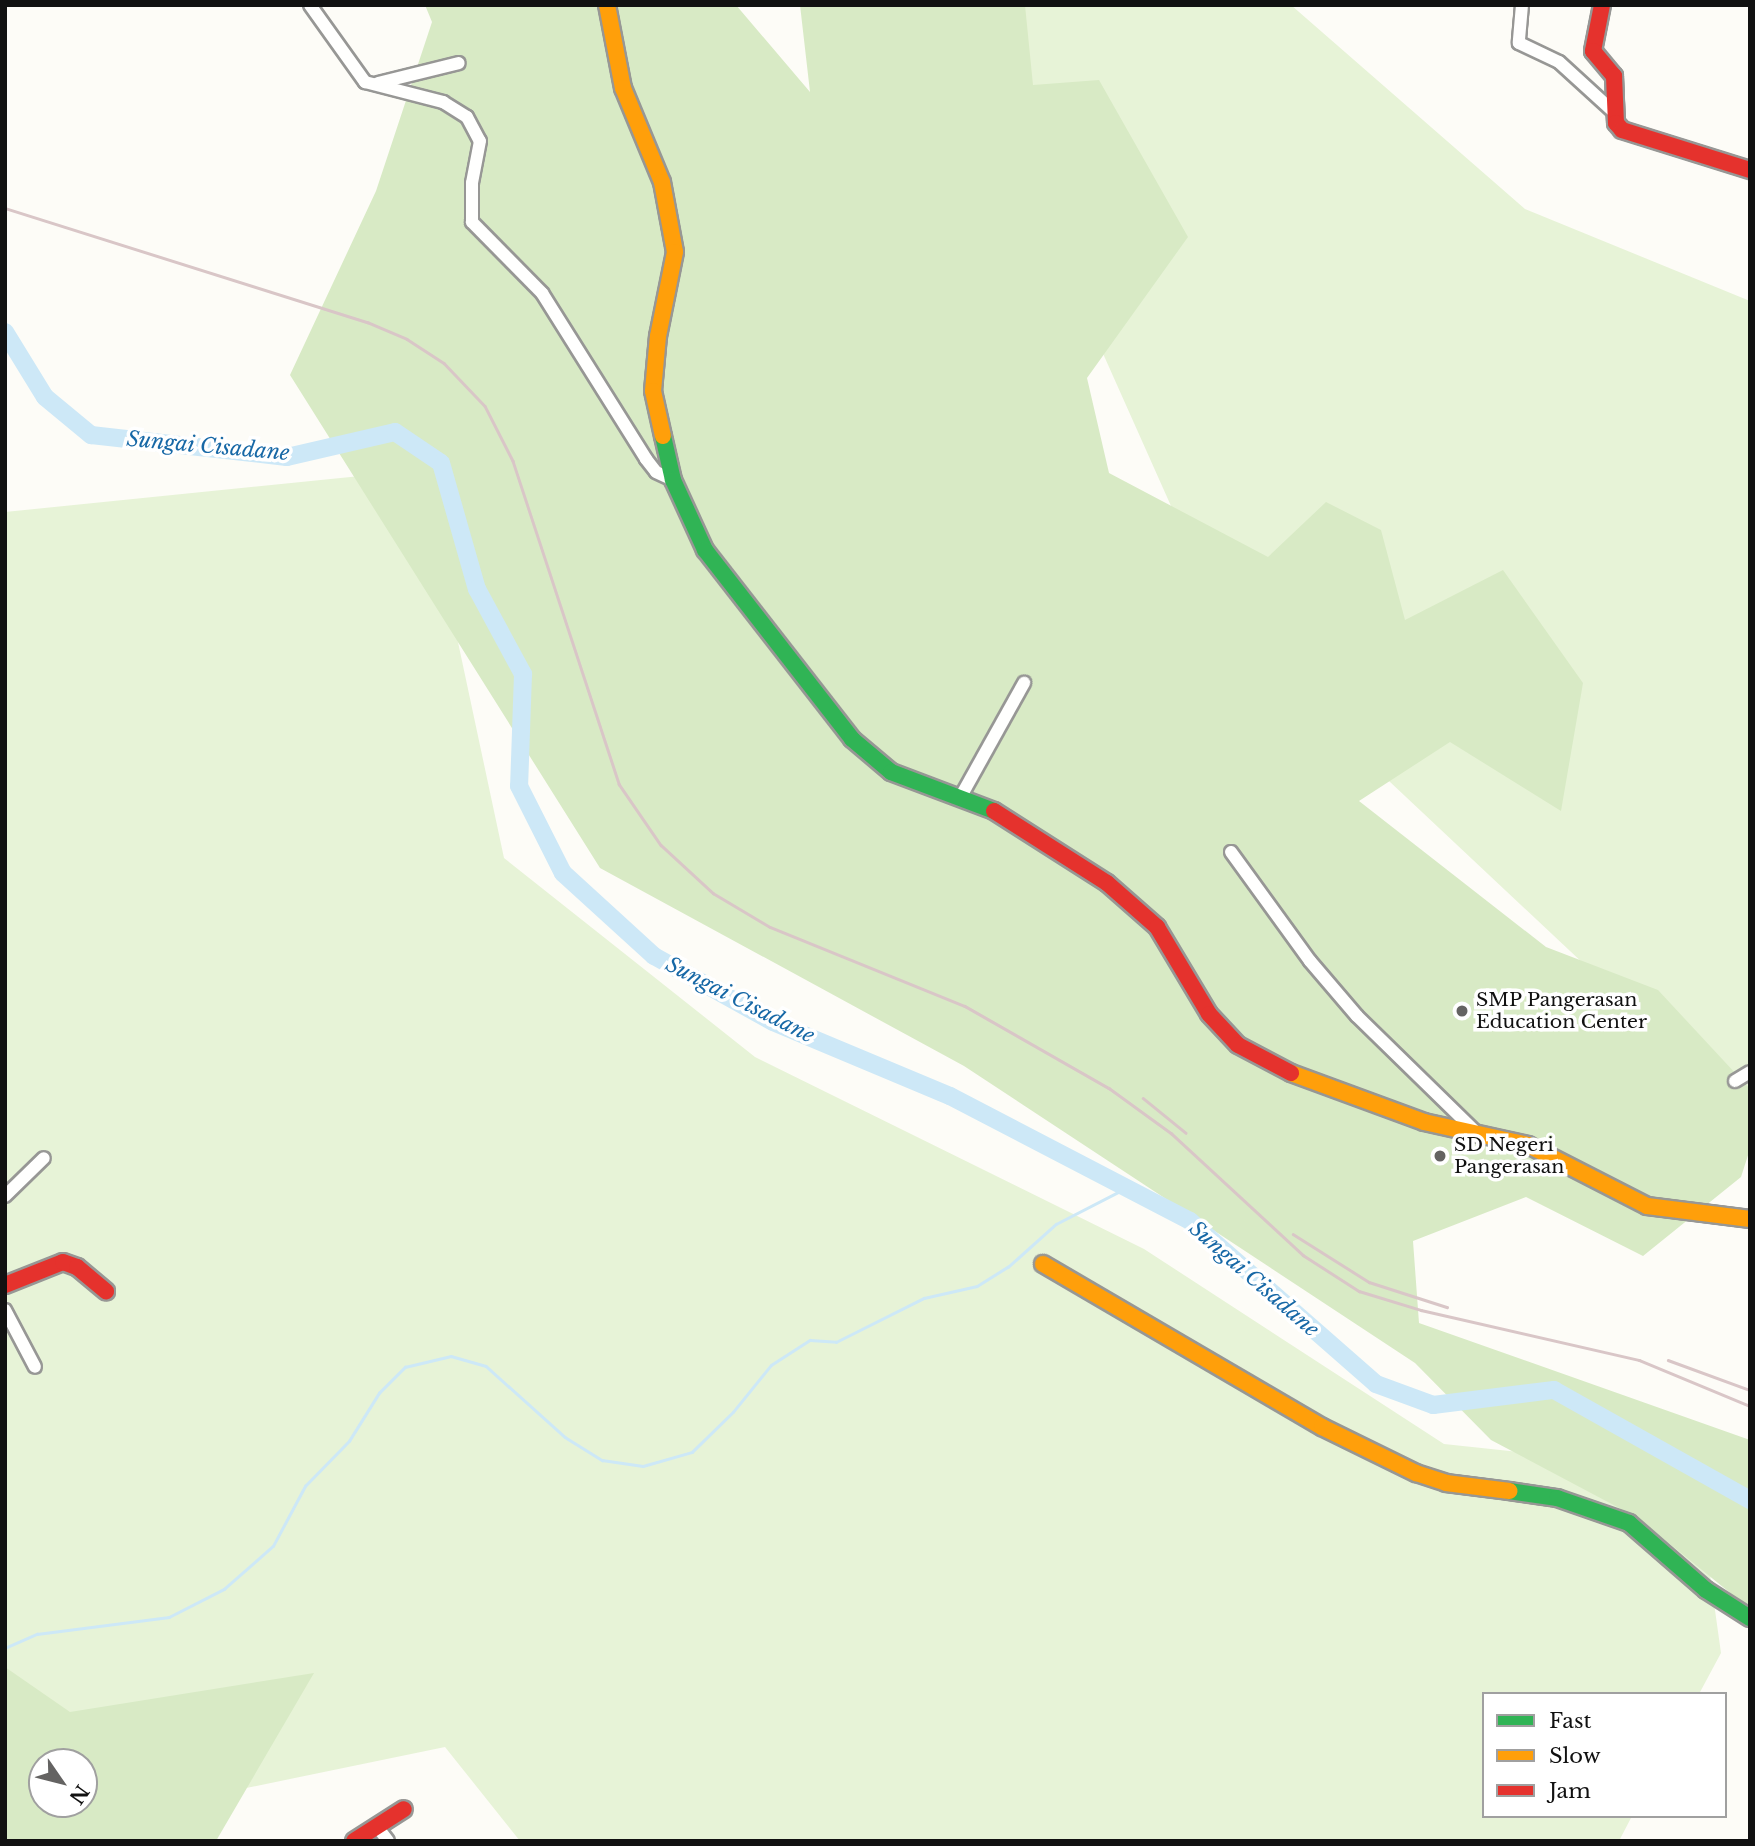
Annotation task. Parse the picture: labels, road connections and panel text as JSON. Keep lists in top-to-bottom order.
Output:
{
  "water": ["Sungai Cisadane"],
  "places": ["SMP Pangerasan Education Center", "SD Negeri Pangerasan"],
  "legend": ["Fast", "Slow", "Jam"],
  "north": "bottom right"
}
